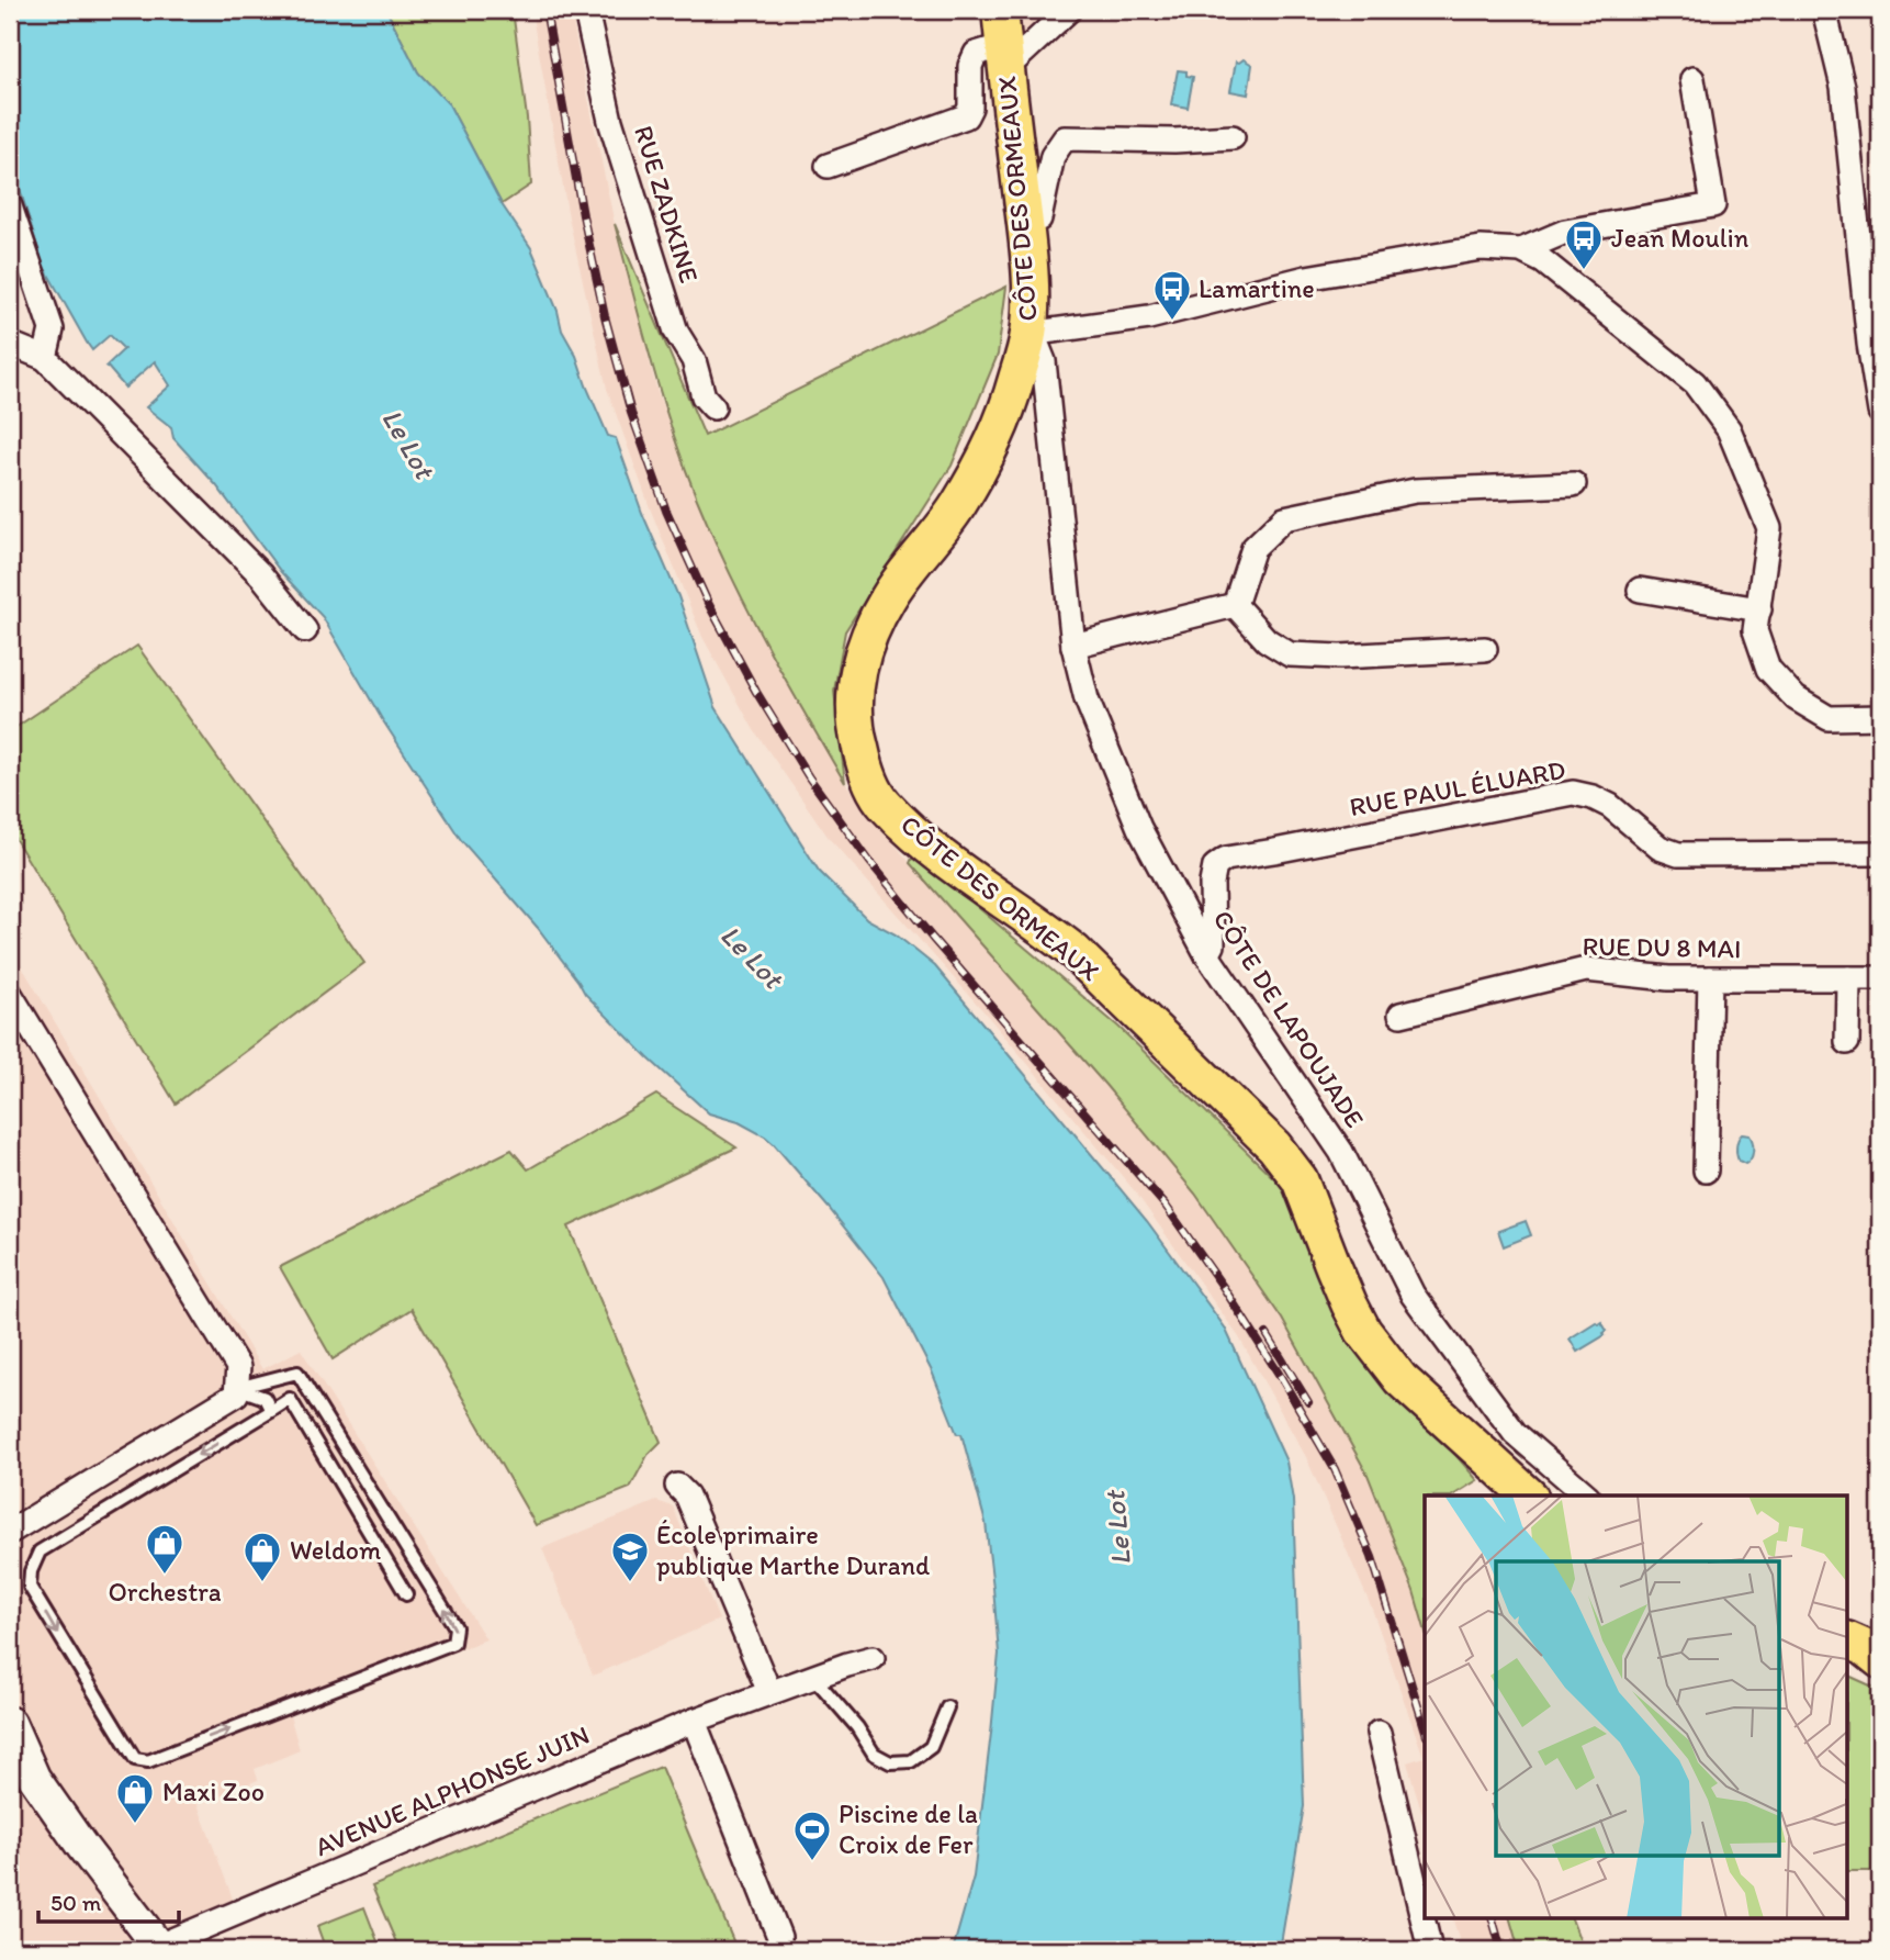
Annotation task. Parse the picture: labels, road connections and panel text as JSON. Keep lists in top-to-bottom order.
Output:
{
  "streets": {
    "main road": ["CÔTE DES ORMEAUX"],
    "street": [
      "RUE ZADKINE",
      "RUE PAUL ÉLUARD",
      "RUE DU 8 MAI",
      "CÔTE DE LAPOUJADE",
      "AVENUE ALPHONSE JUIN"
    ]
  },
  "crossings": [
    ["CÔTE DES ORMEAUX", "CÔTE DE LAPOUJADE"],
    ["RUE PAUL ÉLUARD", "CÔTE DE LAPOUJADE"]
  ],
  "water": ["Le Lot"],
  "places": {
    "bus stop": ["Jean Moulin", "Lamartine"],
    "shop": ["Orchestra", "Weldom", "Maxi Zoo"],
    "school or university": ["École primaire publique Marthe Durand"],
    "sports": ["Piscine de la Croix de Fer"]
  },
  "scale_bar": "50 m"
}
